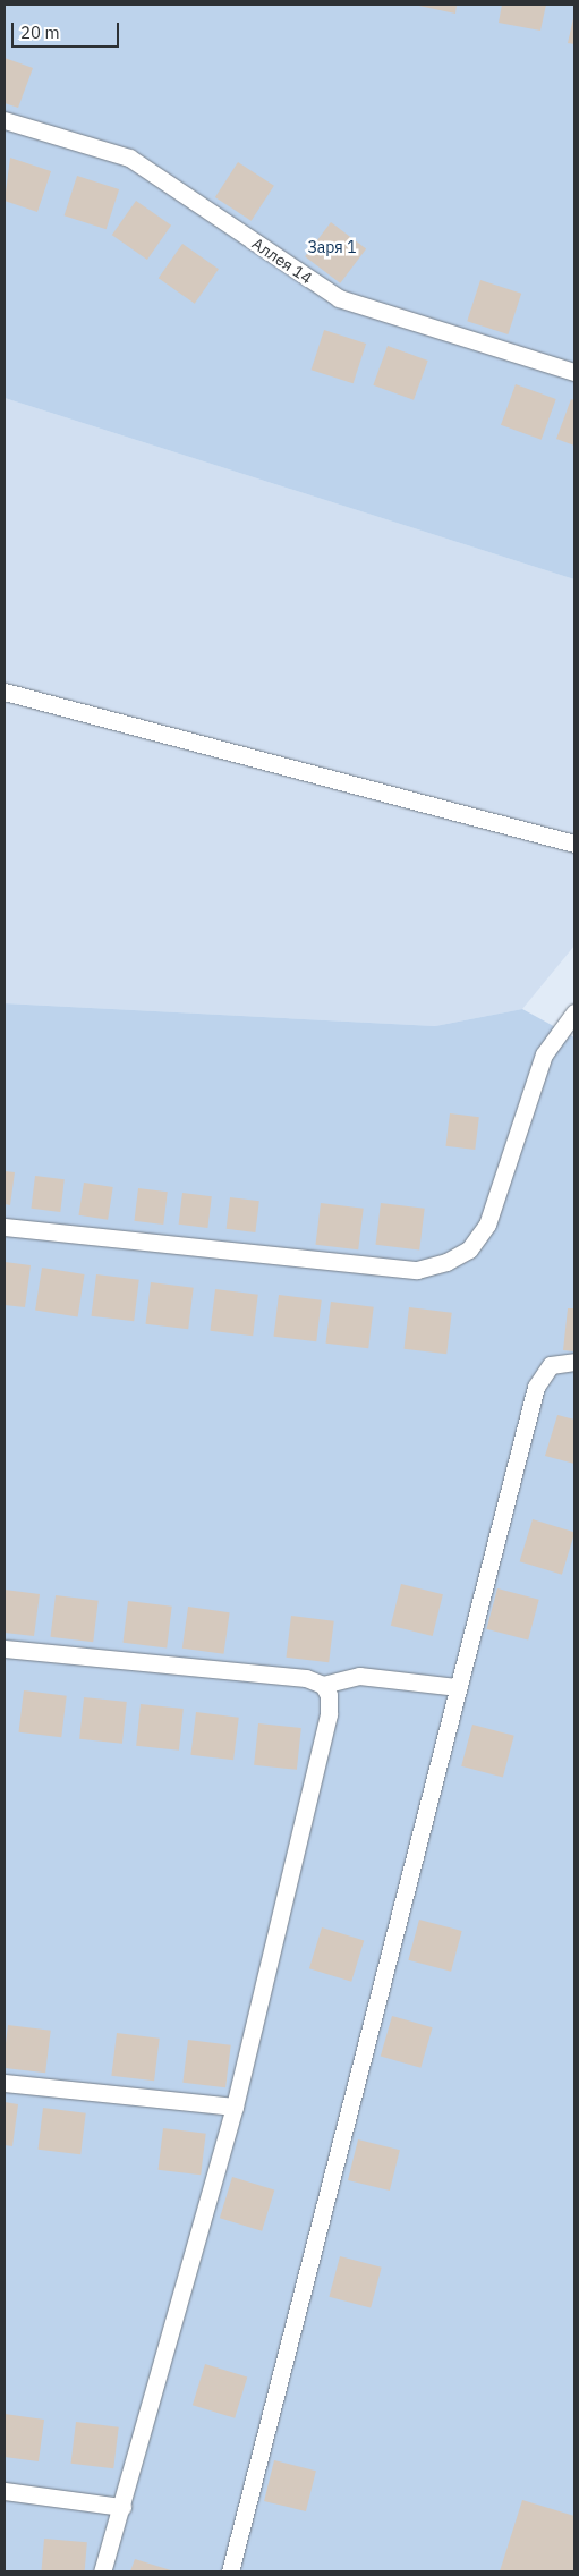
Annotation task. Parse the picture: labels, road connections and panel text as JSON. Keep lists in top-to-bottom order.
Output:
{
  "streets": {
    "lane": ["Аллея 14"]
  },
  "parks": ["Заря 1"],
  "scale_bar": "20 m"
}
